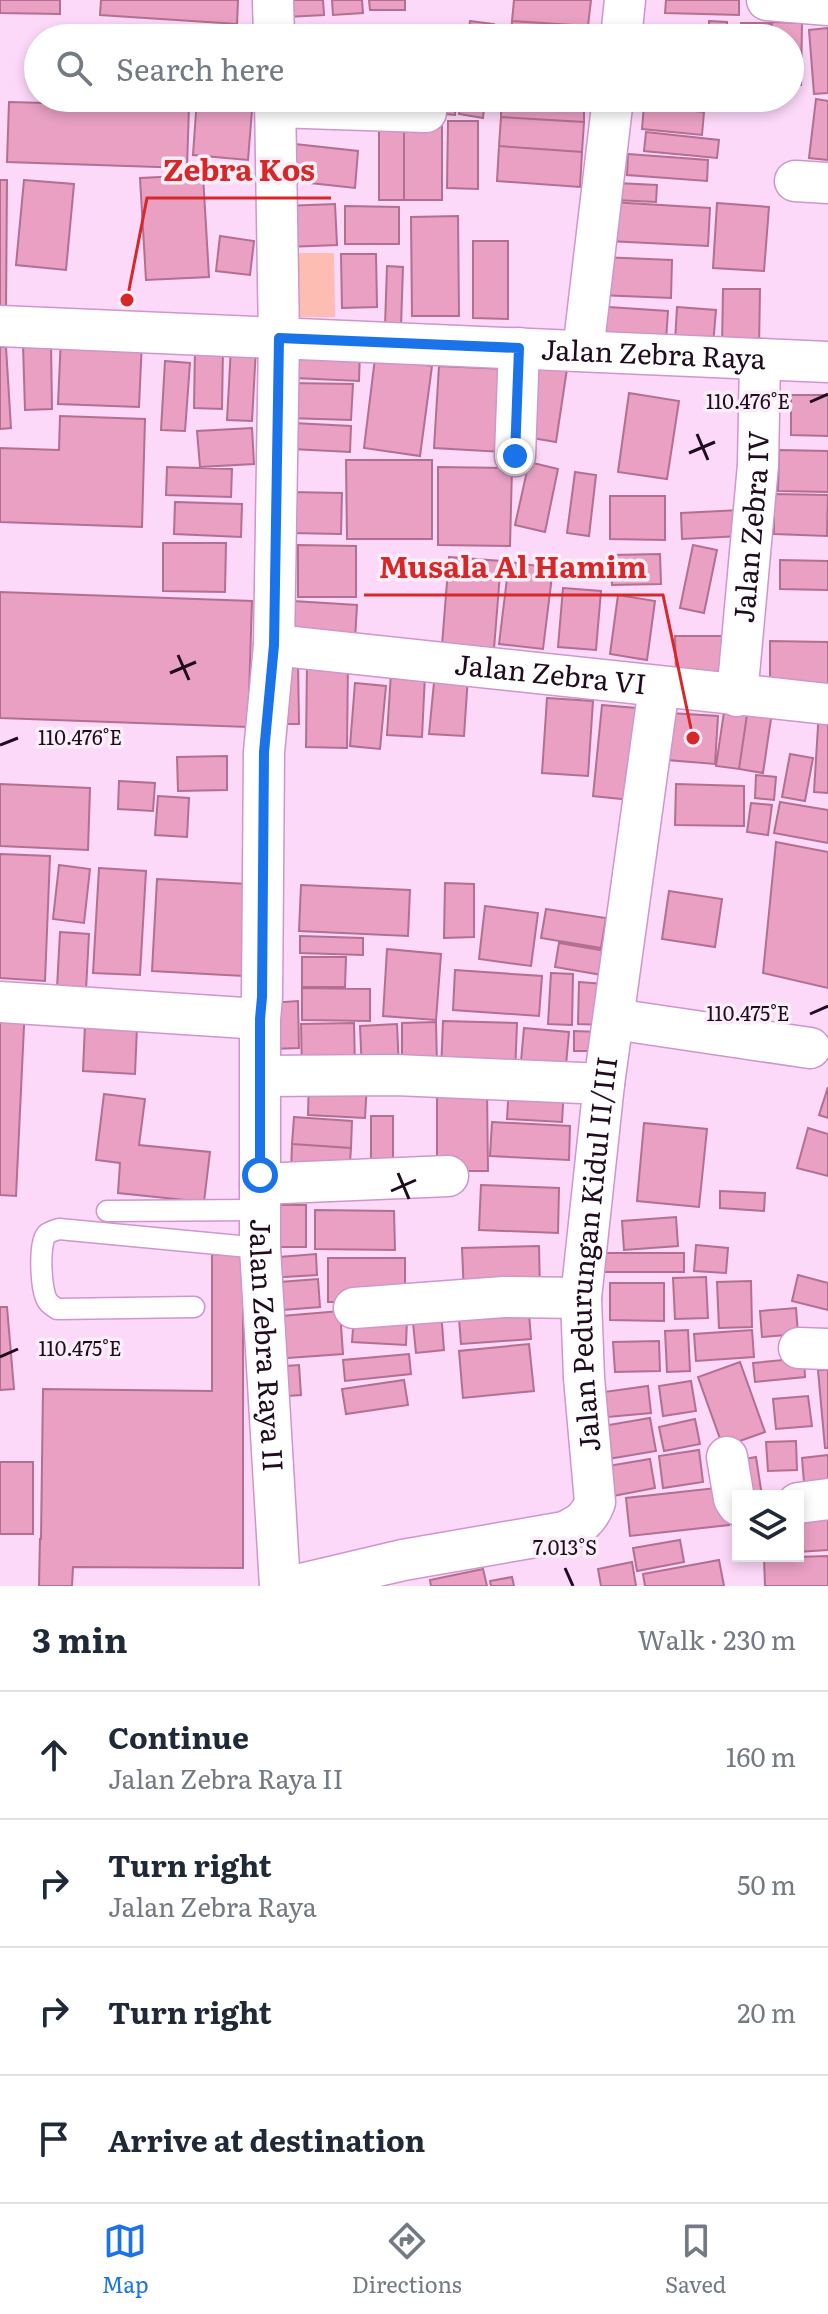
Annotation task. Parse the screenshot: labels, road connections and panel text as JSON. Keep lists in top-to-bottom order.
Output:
{
  "streets": {
    "street": [
      "Jalan Zebra Raya",
      "Jalan Zebra IV",
      "Jalan Zebra VI",
      "Jalan Pedurungan Kidul II/III",
      "Jalan Zebra Raya II"
    ]
  },
  "crossings": [
    ["Jalan Zebra Raya", "Jalan Zebra IV"],
    ["Jalan Zebra Raya", "Jalan Zebra Raya II"],
    ["Jalan Zebra IV", "Jalan Zebra VI"],
    ["Jalan Zebra VI", "Jalan Pedurungan Kidul II/III"],
    ["Jalan Zebra VI", "Jalan Zebra Raya II"]
  ],
  "places": ["Zebra Kos", "Musala Al Hamim"],
  "page": {
    "search": "Search here",
    "heading": ["3 min", "Walk · 230 m"],
    "list": [
      ["Continue", "Jalan Zebra Raya II", "160 m"],
      ["Turn right", "Jalan Zebra Raya", "50 m"],
      ["Turn right", "20 m"],
      "Arrive at destination"
    ],
    "nav": ["Map", "Directions", "Saved"]
  },
  "coordinates": ["110.476°E", "110.475°E", "7.013°S"]
}
